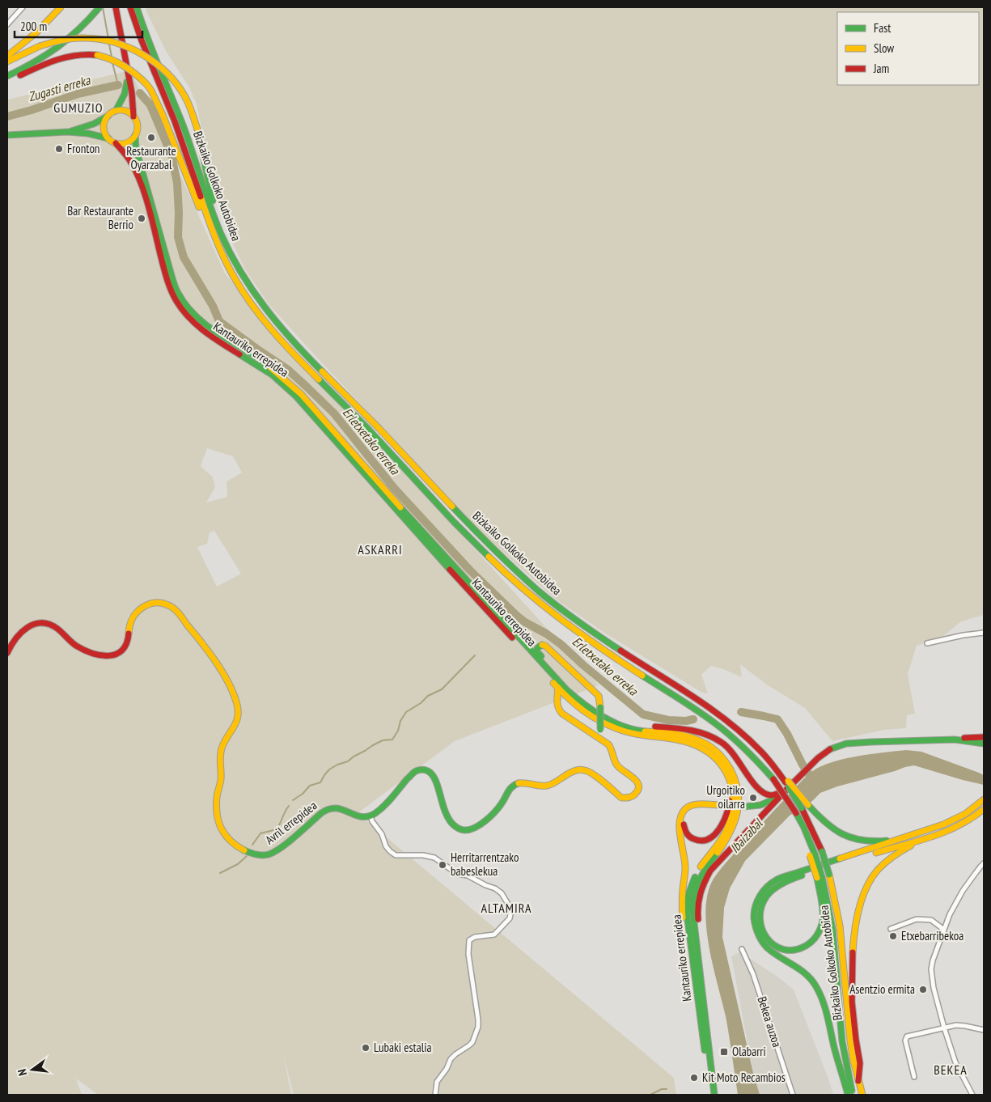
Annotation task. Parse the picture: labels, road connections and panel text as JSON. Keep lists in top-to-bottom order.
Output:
{
  "streets": {
    "main road": ["Bizkaiko Golkoko Autobidea", "Kantauriko errepidea", "Avril errepidea"],
    "street": ["Bekea auzoa"]
  },
  "districts": [
    "GUMUZIO",
    "ASKARRI",
    "ALTAMIRA",
    "BEKEA"
  ],
  "water": ["Zugasti erreka", "Erletxetako erreka", "Ibaizabal"],
  "places": {
    "other": [
      "Restaurante Oyarzabal",
      "Fronton",
      "Bar Restaurante Berrio",
      "Urgoitiko oilarra",
      "Herritarrentzako babeslekua",
      "Etxebarribekoa",
      "Asentzio ermita",
      "Lubaki estalia",
      "Kit Moto Recambios"
    ],
    "transit": ["Olabarri"]
  },
  "legend": ["Fast", "Slow", "Jam"],
  "scale_bar": "200 m",
  "north": "left"
}
